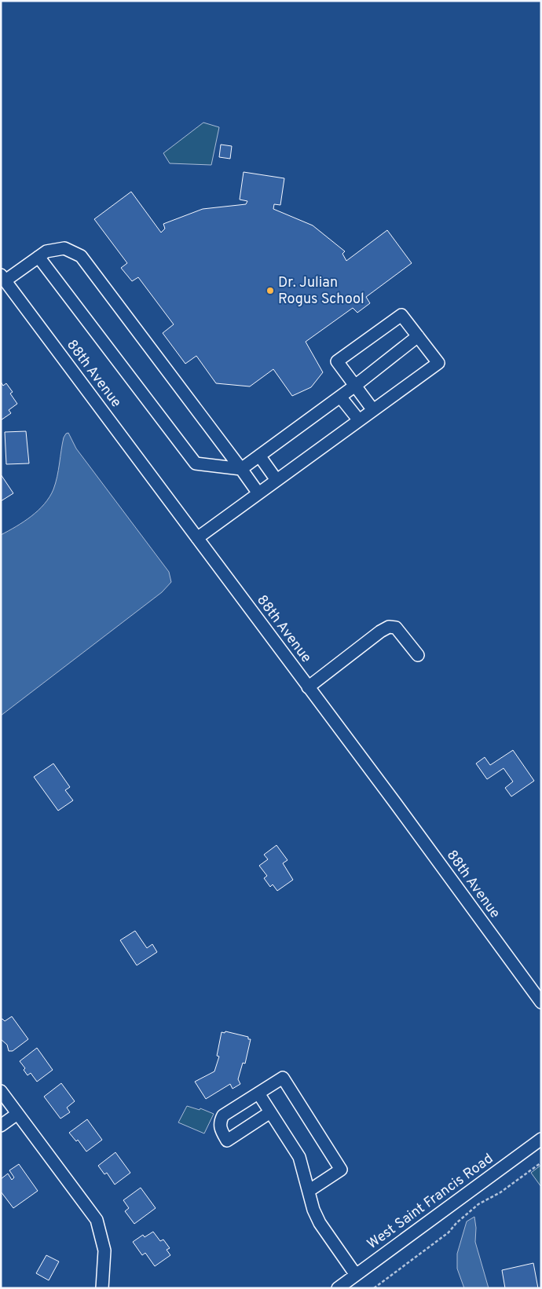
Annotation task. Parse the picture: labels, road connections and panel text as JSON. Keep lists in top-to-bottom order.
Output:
{
  "streets": {
    "street": ["88th Avenue", "West Saint Francis Road"]
  },
  "places": ["Dr. Julian Rogus School"]
}
